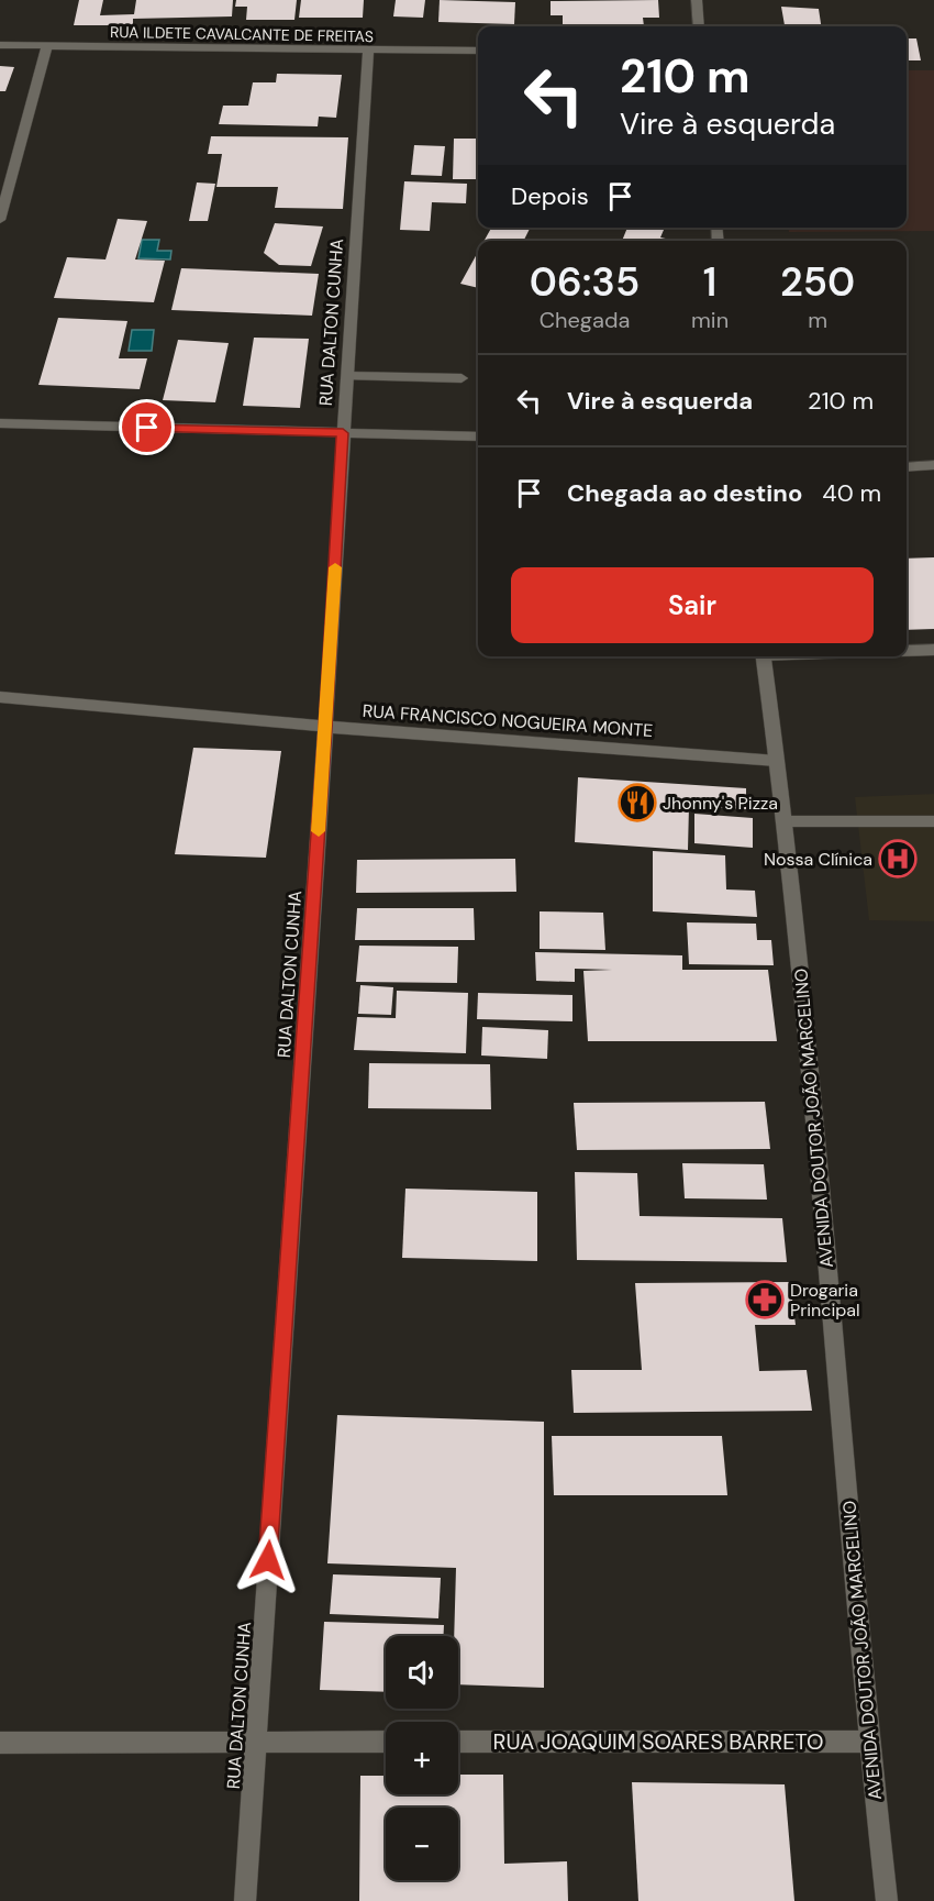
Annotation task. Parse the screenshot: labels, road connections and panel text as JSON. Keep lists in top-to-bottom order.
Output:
{
  "streets": {
    "street": [
      "RUA ILDETE CAVALCANTE DE FREITAS",
      "RUA DALTON CUNHA",
      "RUA FRANCISCO NOGUEIRA MONTE",
      "AVENIDA DOUTOR JOÃO MARCELINO",
      "RUA JOAQUIM SOARES BARRETO"
    ]
  },
  "crossings": [
    ["RUA ILDETE CAVALCANTE DE FREITAS", "RUA DALTON CUNHA"],
    ["RUA DALTON CUNHA", "RUA FRANCISCO NOGUEIRA MONTE"],
    ["RUA FRANCISCO NOGUEIRA MONTE", "AVENIDA DOUTOR JOÃO MARCELINO"],
    ["AVENIDA DOUTOR JOÃO MARCELINO", "RUA JOAQUIM SOARES BARRETO"]
  ],
  "places": {
    "restaurant": ["Jhonny's Pizza"],
    "hospital": ["Nossa Clínica"],
    "pharmacy": ["Drogaria Principal"]
  },
  "page": {
    "turn": ["210 m", "Vire à esquerda"],
    "then": "Depois",
    "eta": [
      "06:35",
      "Chegada",
      "1",
      "min",
      "250",
      "m"
    ],
    "list": [
      {
        "name": "Vire à esquerda",
        "value": "210 m"
      },
      {
        "name": "Chegada ao destino",
        "value": "40 m"
      }
    ],
    "buttons": "Sair",
    "map_buttons": ["+", "−"]
  }
}
